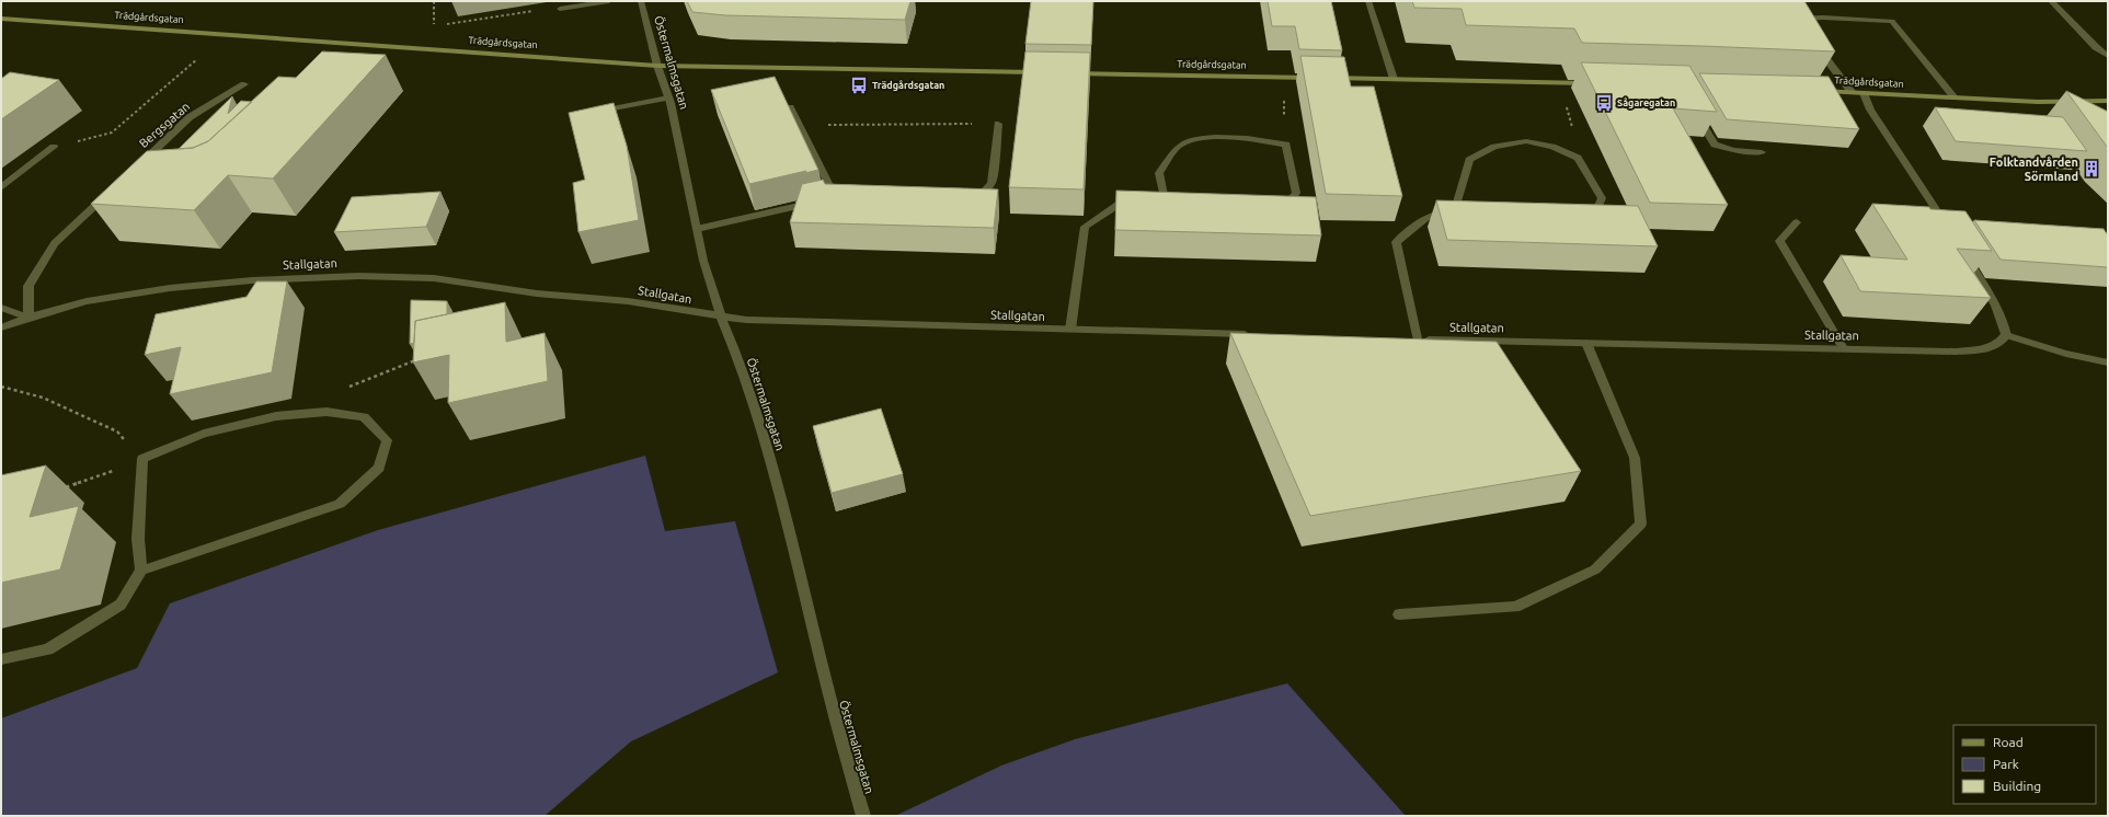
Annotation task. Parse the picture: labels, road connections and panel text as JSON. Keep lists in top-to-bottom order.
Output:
{
  "streets": {
    "street": [
      "Trädgårdsgatan",
      "Östermalmsgatan",
      "Bergsgatan",
      "Stallgatan"
    ]
  },
  "crossings": [
    ["Trädgårdsgatan", "Östermalmsgatan"],
    ["Östermalmsgatan", "Stallgatan"]
  ],
  "places": {
    "bus stop": ["Trädgårdsgatan", "Sågaregatan"],
    "building": ["Folktandvården Sörmland"]
  },
  "legend": ["Road", "Park", "Building"]
}
